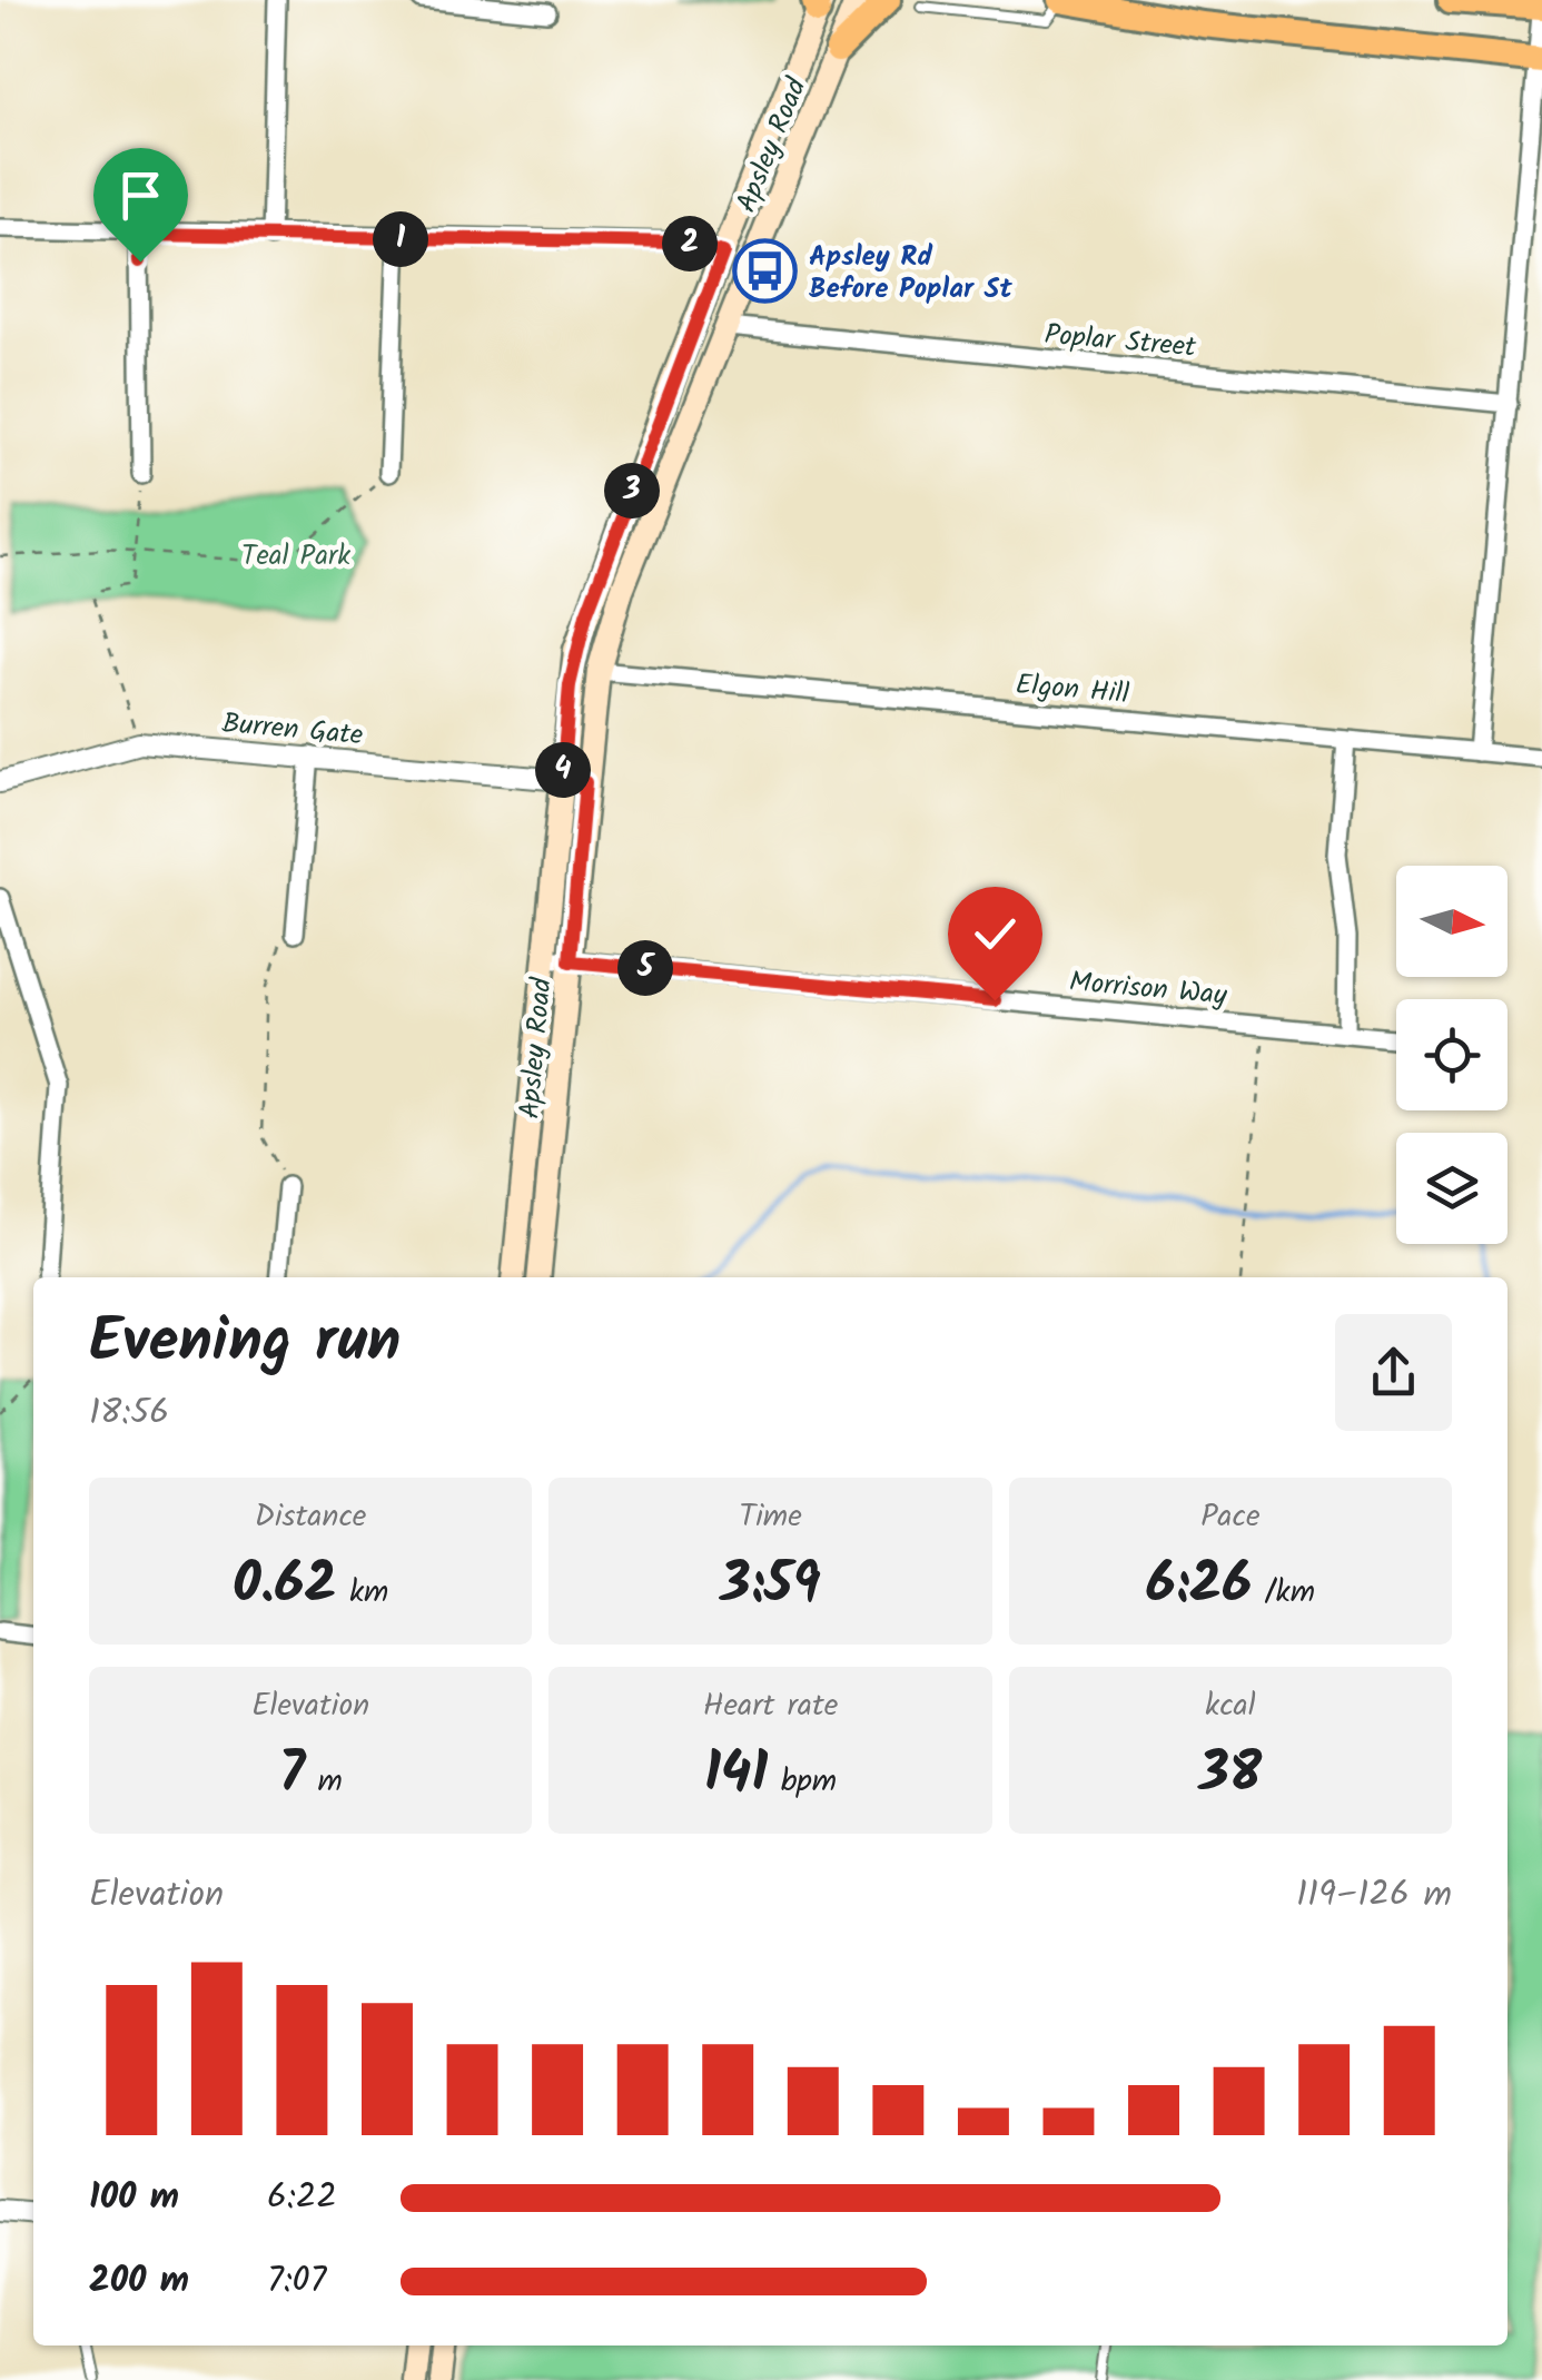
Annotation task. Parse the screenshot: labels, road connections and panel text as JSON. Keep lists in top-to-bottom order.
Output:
{
  "streets": {
    "main road": ["Apsley Road"],
    "street": [
      "Poplar Street",
      "Elgon Hill",
      "Burren Gate",
      "Morrison Way"
    ]
  },
  "crossings": [
    ["Apsley Road", "Poplar Street"],
    ["Apsley Road", "Elgon Hill"],
    ["Apsley Road", "Burren Gate"],
    ["Apsley Road", "Morrison Way"]
  ],
  "parks": ["Teal Park"],
  "places": {
    "bus stop": ["Apsley Rd Before Poplar St"]
  },
  "north": "right",
  "page": {
    "pins": [
      "1",
      "2",
      "3",
      "4",
      "5"
    ],
    "heading": ["Evening run", "18:56"],
    "stats": [
      ["Distance", "0.62 km"],
      ["Time", "3:59"],
      ["Pace", "6:26 /km"],
      ["Elevation", "7 m"],
      ["Heart rate", "141 bpm"],
      ["kcal", "38"]
    ],
    "chart": ["Elevation", "119–126 m"],
    "list": [
      {
        "name": "100 m",
        "note": "6:22"
      },
      {
        "name": "200 m",
        "note": "7:07"
      }
    ]
  }
}
